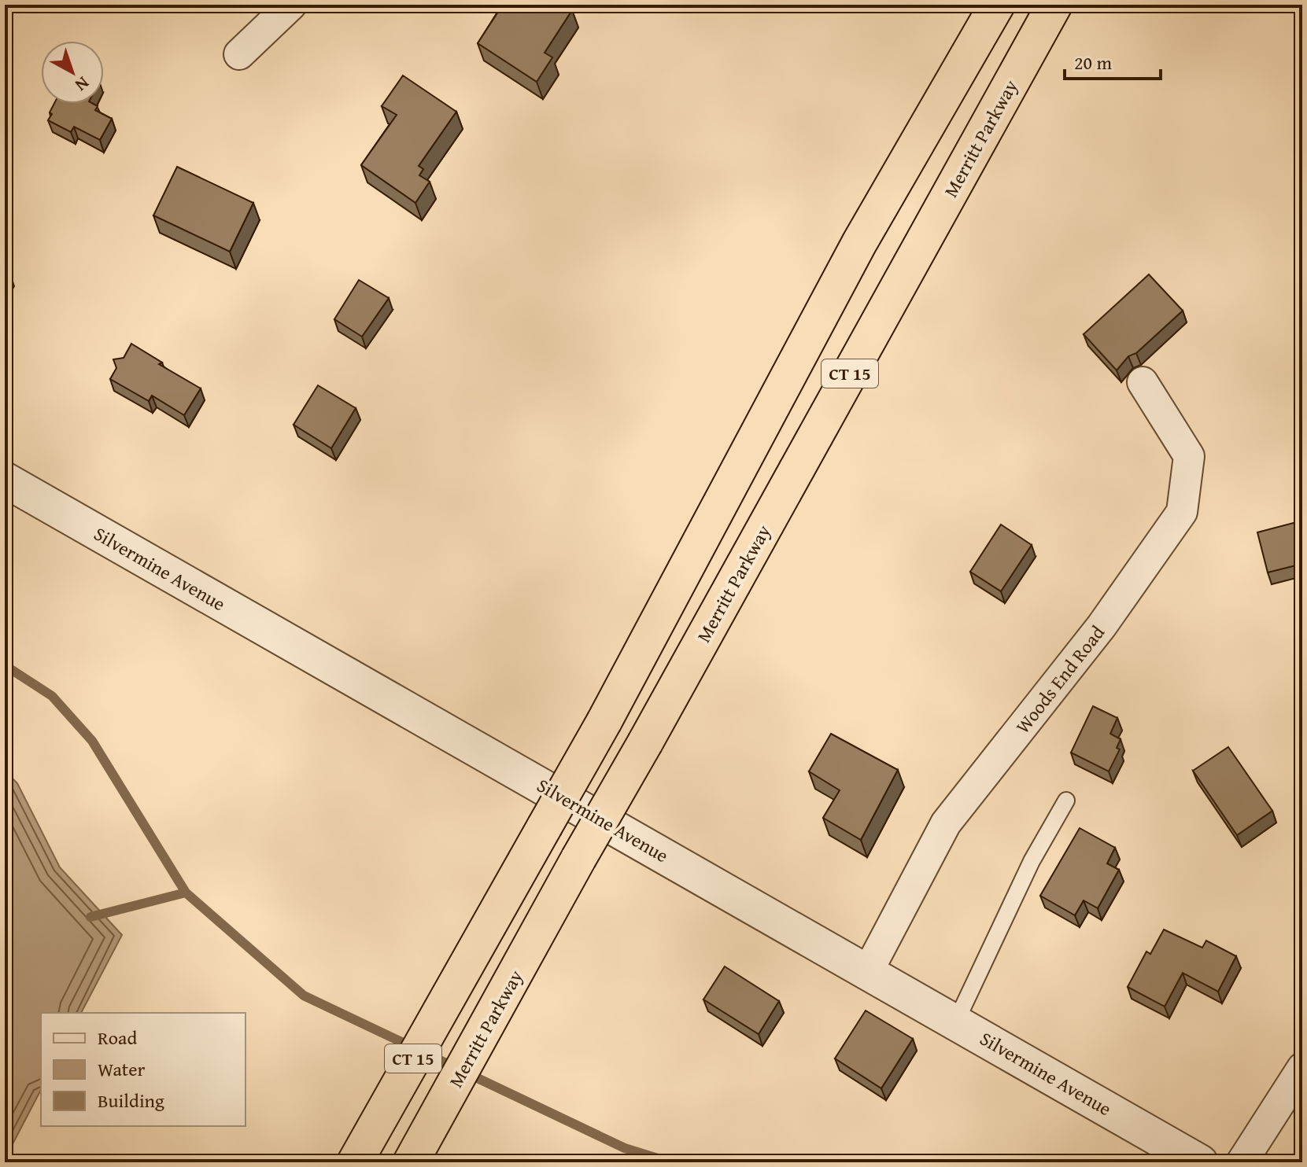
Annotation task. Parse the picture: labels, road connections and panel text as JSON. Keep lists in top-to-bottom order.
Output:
{
  "streets": {
    "highway": ["Merritt Parkway", "CT 15"],
    "street": ["Silvermine Avenue", "Woods End Road"]
  },
  "crossings": [
    ["Silvermine Avenue", "Woods End Road"]
  ],
  "legend": ["Road", "Water", "Building"],
  "scale_bar": "20 m",
  "north": "bottom right"
}
